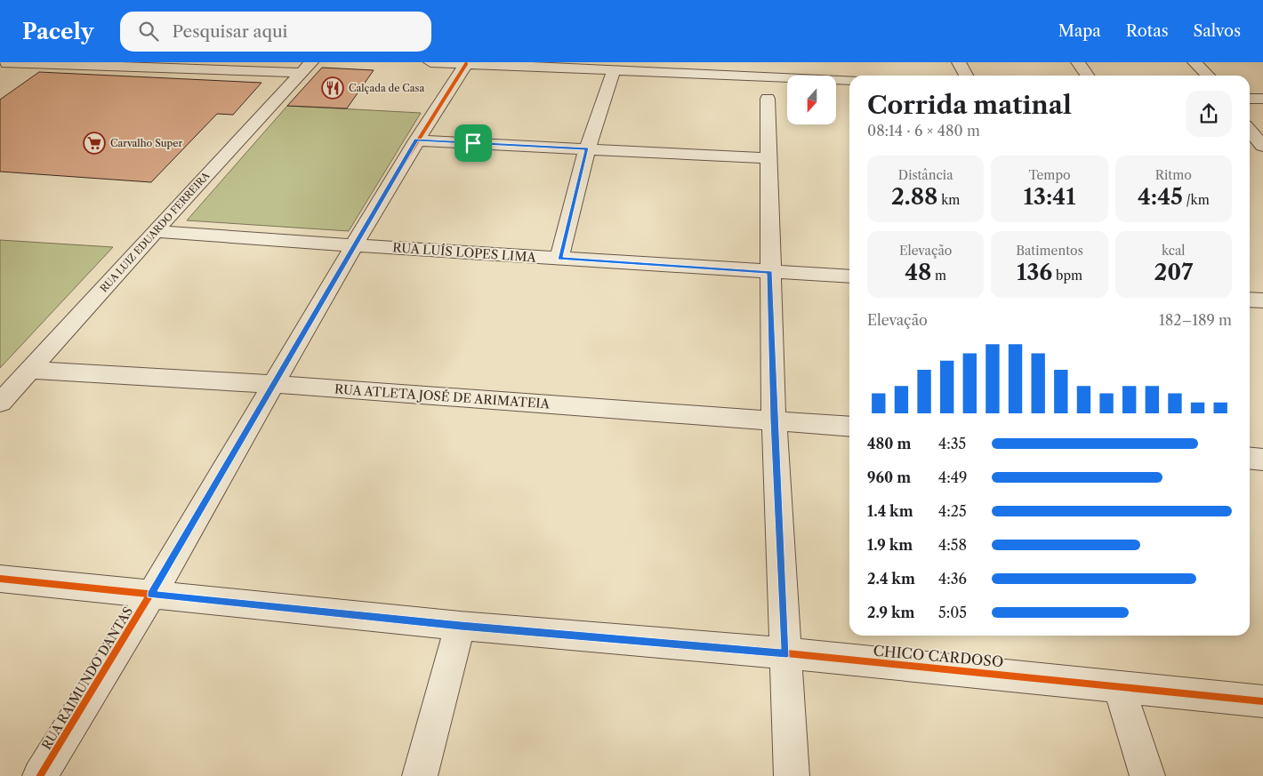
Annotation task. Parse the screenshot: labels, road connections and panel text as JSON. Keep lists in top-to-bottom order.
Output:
{
  "streets": {
    "street": [
      "RUA LUIZ EDUARDO FERREIRA",
      "RUA LUÍS LOPES LIMA",
      "RUA ATLETA JOSÉ DE ARIMATEIA",
      "CHICO CARDOSO",
      "RUA RAIMUNDO DANTAS"
    ]
  },
  "crossings": [
    ["RUA LUIZ EDUARDO FERREIRA", "RUA LUÍS LOPES LIMA"],
    ["RUA LUIZ EDUARDO FERREIRA", "RUA ATLETA JOSÉ DE ARIMATEIA"],
    ["RUA LUÍS LOPES LIMA", "RUA RAIMUNDO DANTAS"],
    ["RUA ATLETA JOSÉ DE ARIMATEIA", "RUA RAIMUNDO DANTAS"],
    ["CHICO CARDOSO", "RUA RAIMUNDO DANTAS"]
  ],
  "places": {
    "restaurant": ["Calçada de Casa"],
    "supermarket": ["Carvalho Super"]
  },
  "north": "bottom",
  "page": {
    "header": "Pacely",
    "search": "Pesquisar aqui",
    "nav": ["Mapa", "Rotas", "Salvos"],
    "heading": ["Corrida matinal", "08:14 · 6 × 480 m"],
    "stats": [
      ["Distância", "2.88 km"],
      ["Tempo", "13:41"],
      ["Ritmo", "4:45 /km"],
      ["Elevação", "48 m"],
      ["Batimentos", "136 bpm"],
      ["kcal", "207"]
    ],
    "chart": ["Elevação", "182–189 m"],
    "list": [
      {
        "name": "480 m",
        "note": "4:35"
      },
      {
        "name": "960 m",
        "note": "4:49"
      },
      {
        "name": "1.4 km",
        "note": "4:25"
      },
      {
        "name": "1.9 km",
        "note": "4:58"
      },
      {
        "name": "2.4 km",
        "note": "4:36"
      },
      {
        "name": "2.9 km",
        "note": "5:05"
      }
    ]
  }
}
